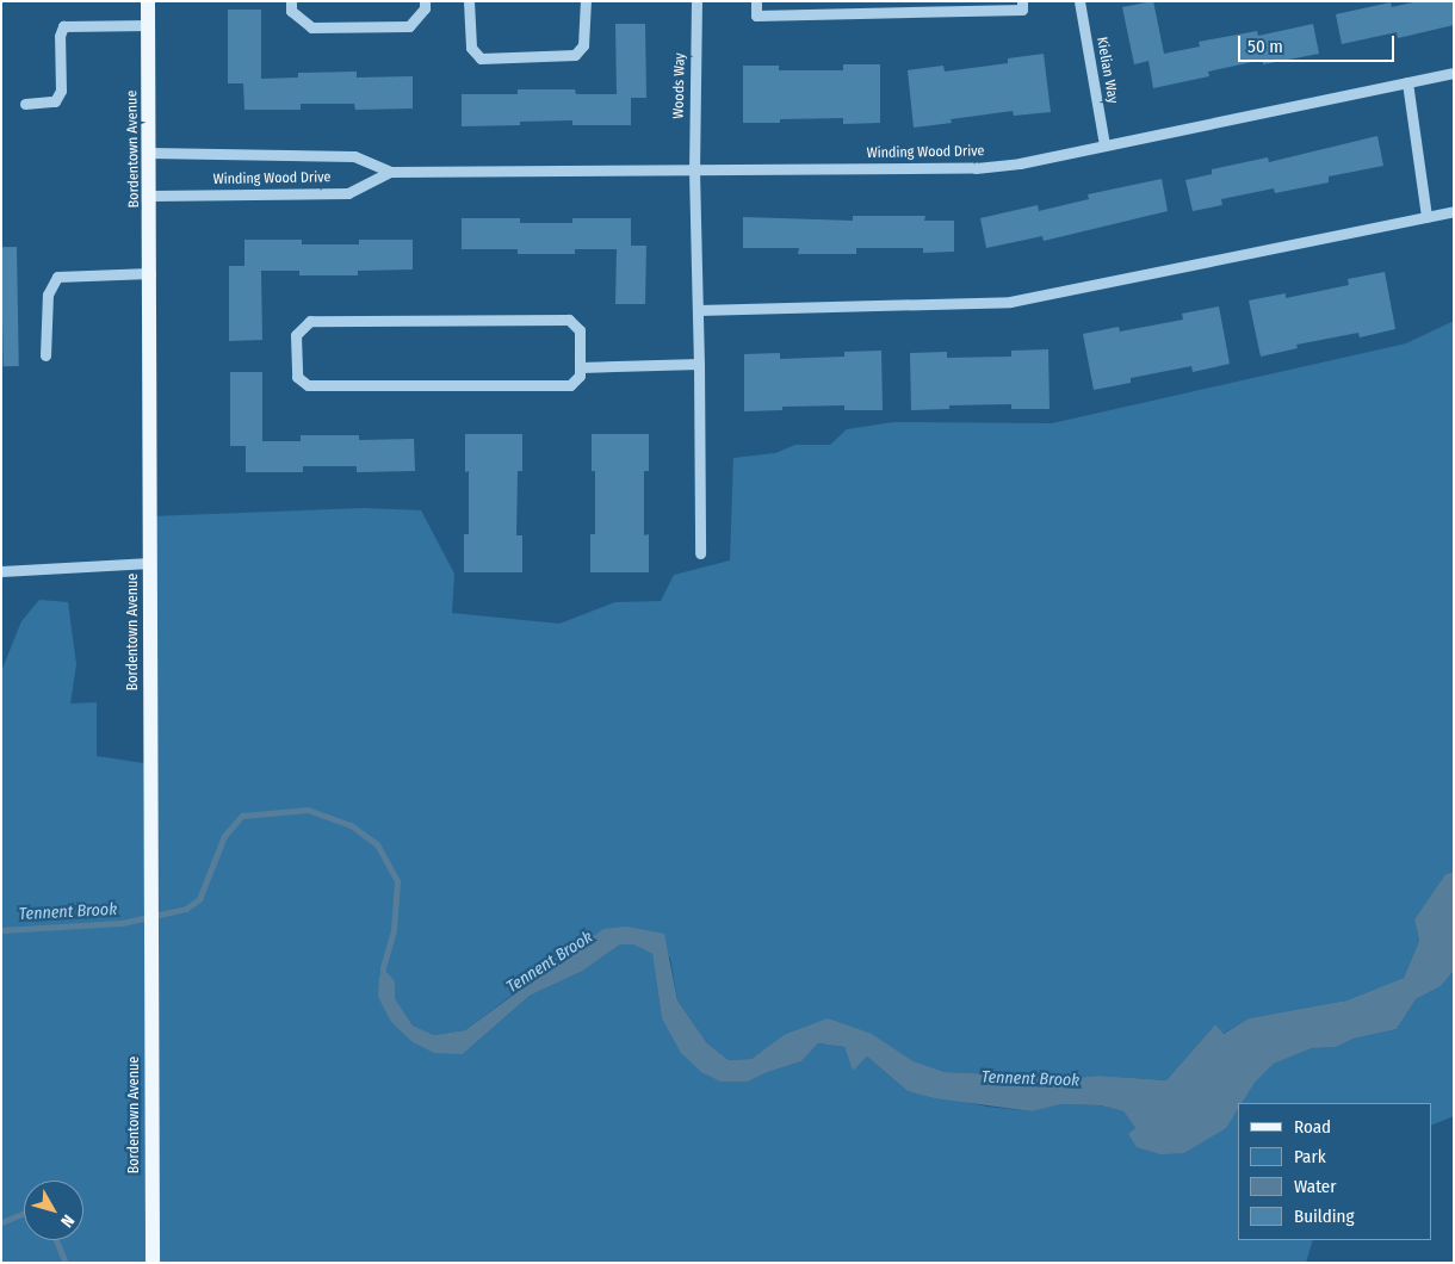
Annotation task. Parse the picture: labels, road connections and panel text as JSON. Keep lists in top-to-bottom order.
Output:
{
  "streets": {
    "main road": ["Bordentown Avenue"],
    "street": ["Kielian Way", "Woods Way", "Winding Wood Drive"]
  },
  "crossings": [
    ["Kielian Way", "Winding Wood Drive"],
    ["Woods Way", "Winding Wood Drive"],
    ["Bordentown Avenue", "Winding Wood Drive"]
  ],
  "water": ["Tennent Brook"],
  "legend": [
    "Road",
    "Park",
    "Water",
    "Building"
  ],
  "scale_bar": "50 m",
  "north": "bottom right"
}
